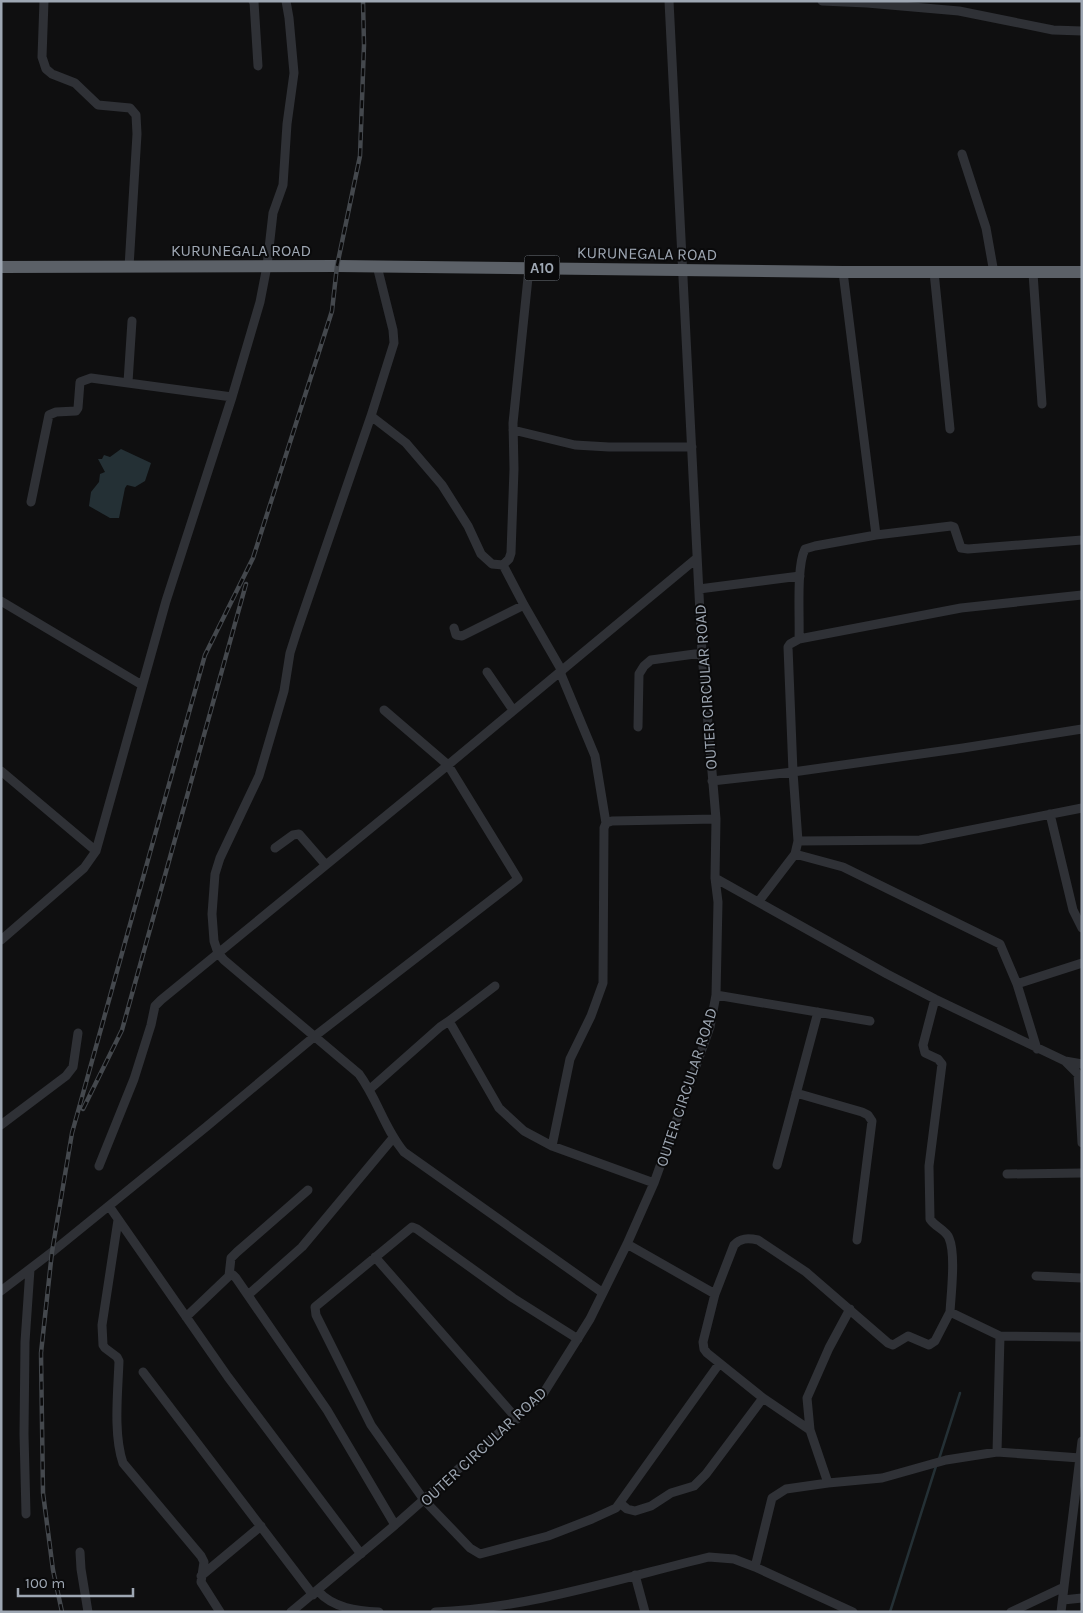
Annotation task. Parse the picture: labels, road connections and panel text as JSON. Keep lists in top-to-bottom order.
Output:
{
  "streets": {
    "highway": ["KURUNEGALA ROAD", "A10"],
    "street": ["OUTER CIRCULAR ROAD"]
  },
  "crossings": [
    ["KURUNEGALA ROAD", "OUTER CIRCULAR ROAD"]
  ],
  "scale_bar": "100 m"
}
